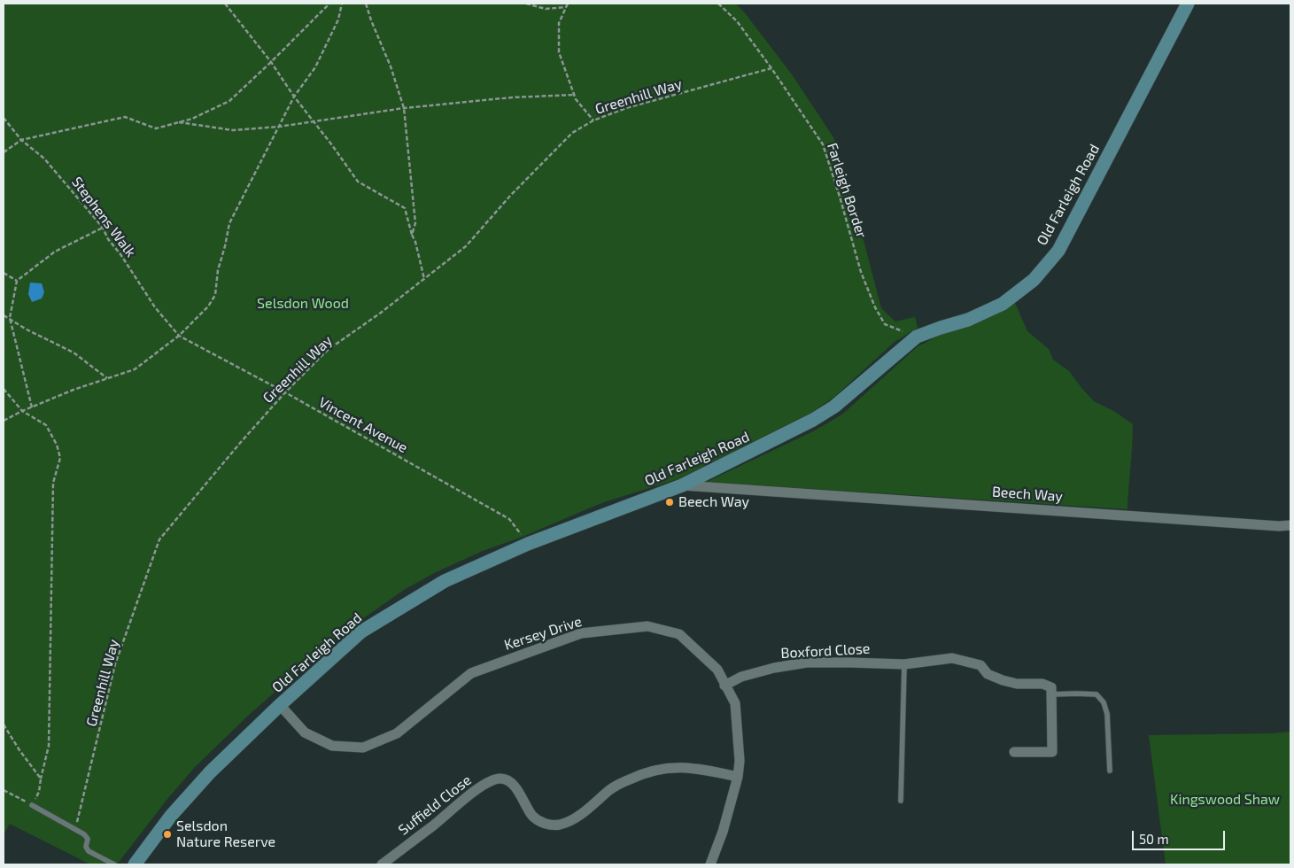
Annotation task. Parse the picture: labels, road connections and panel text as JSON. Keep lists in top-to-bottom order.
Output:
{
  "streets": {
    "street": [
      "Old Farleigh Road",
      "Beech Way",
      "Kersey Drive",
      "Boxford Close",
      "Suffield Close"
    ],
    "path": [
      "Greenhill Way",
      "Farleigh Border",
      "Stephens Walk",
      "Vincent Avenue"
    ]
  },
  "crossings": [
    ["Greenhill Way", "Farleigh Border"],
    ["Greenhill Way", "Vincent Avenue"],
    ["Farleigh Border", "Old Farleigh Road"],
    ["Old Farleigh Road", "Vincent Avenue"],
    ["Old Farleigh Road", "Beech Way"],
    ["Old Farleigh Road", "Kersey Drive"],
    ["Stephens Walk", "Vincent Avenue"],
    ["Kersey Drive", "Boxford Close"],
    ["Kersey Drive", "Suffield Close"]
  ],
  "parks": ["Selsdon Wood", "Kingswood Shaw"],
  "places": ["Beech Way", "Selsdon Nature Reserve"],
  "scale_bar": "50 m"
}
